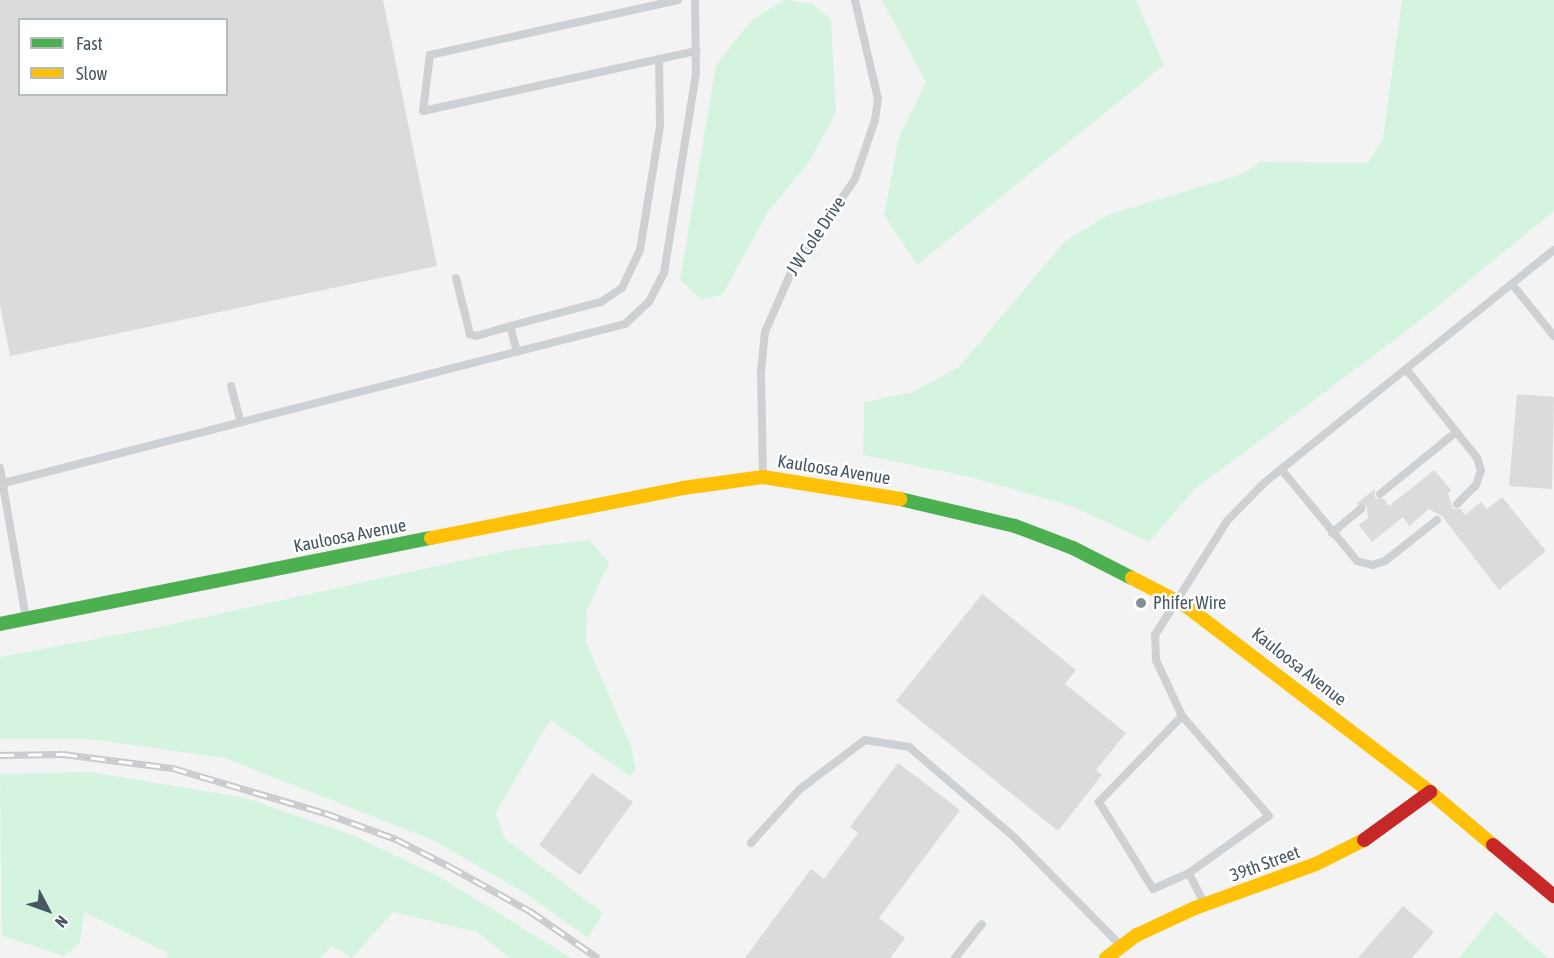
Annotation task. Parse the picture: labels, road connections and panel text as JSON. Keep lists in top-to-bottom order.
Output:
{
  "streets": {
    "street": ["Kauloosa Avenue", "39th Street"],
    "lane": ["J W Cole Drive"]
  },
  "crossings": [
    ["J W Cole Drive", "Kauloosa Avenue"],
    ["Kauloosa Avenue", "39th Street"]
  ],
  "places": ["Phifer Wire"],
  "legend": ["Fast", "Slow"],
  "north": "bottom right"
}
